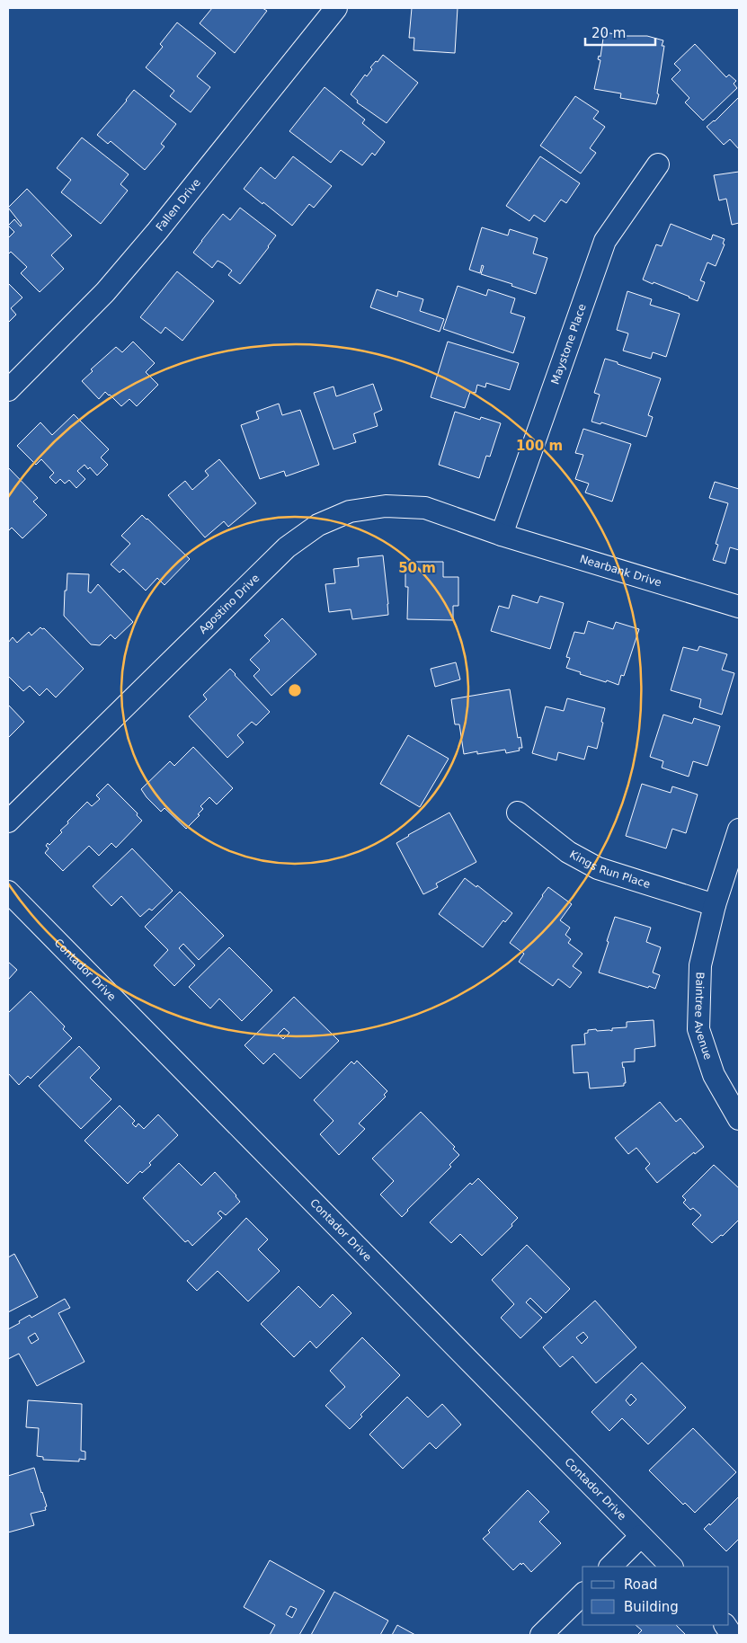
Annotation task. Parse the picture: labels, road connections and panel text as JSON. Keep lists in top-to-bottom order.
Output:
{
  "streets": {
    "street": [
      "Fallen Drive",
      "Maystone Place",
      "Nearbank Drive",
      "Agostino Drive",
      "Kings Run Place",
      "Contador Drive",
      "Baintree Avenue"
    ]
  },
  "crossings": [
    ["Maystone Place", "Nearbank Drive"],
    ["Maystone Place", "Agostino Drive"],
    ["Nearbank Drive", "Agostino Drive"],
    ["Kings Run Place", "Baintree Avenue"]
  ],
  "legend": ["Road", "Building"],
  "scale_bar": "20 m",
  "rings": ["100 m", "50 m"]
}
